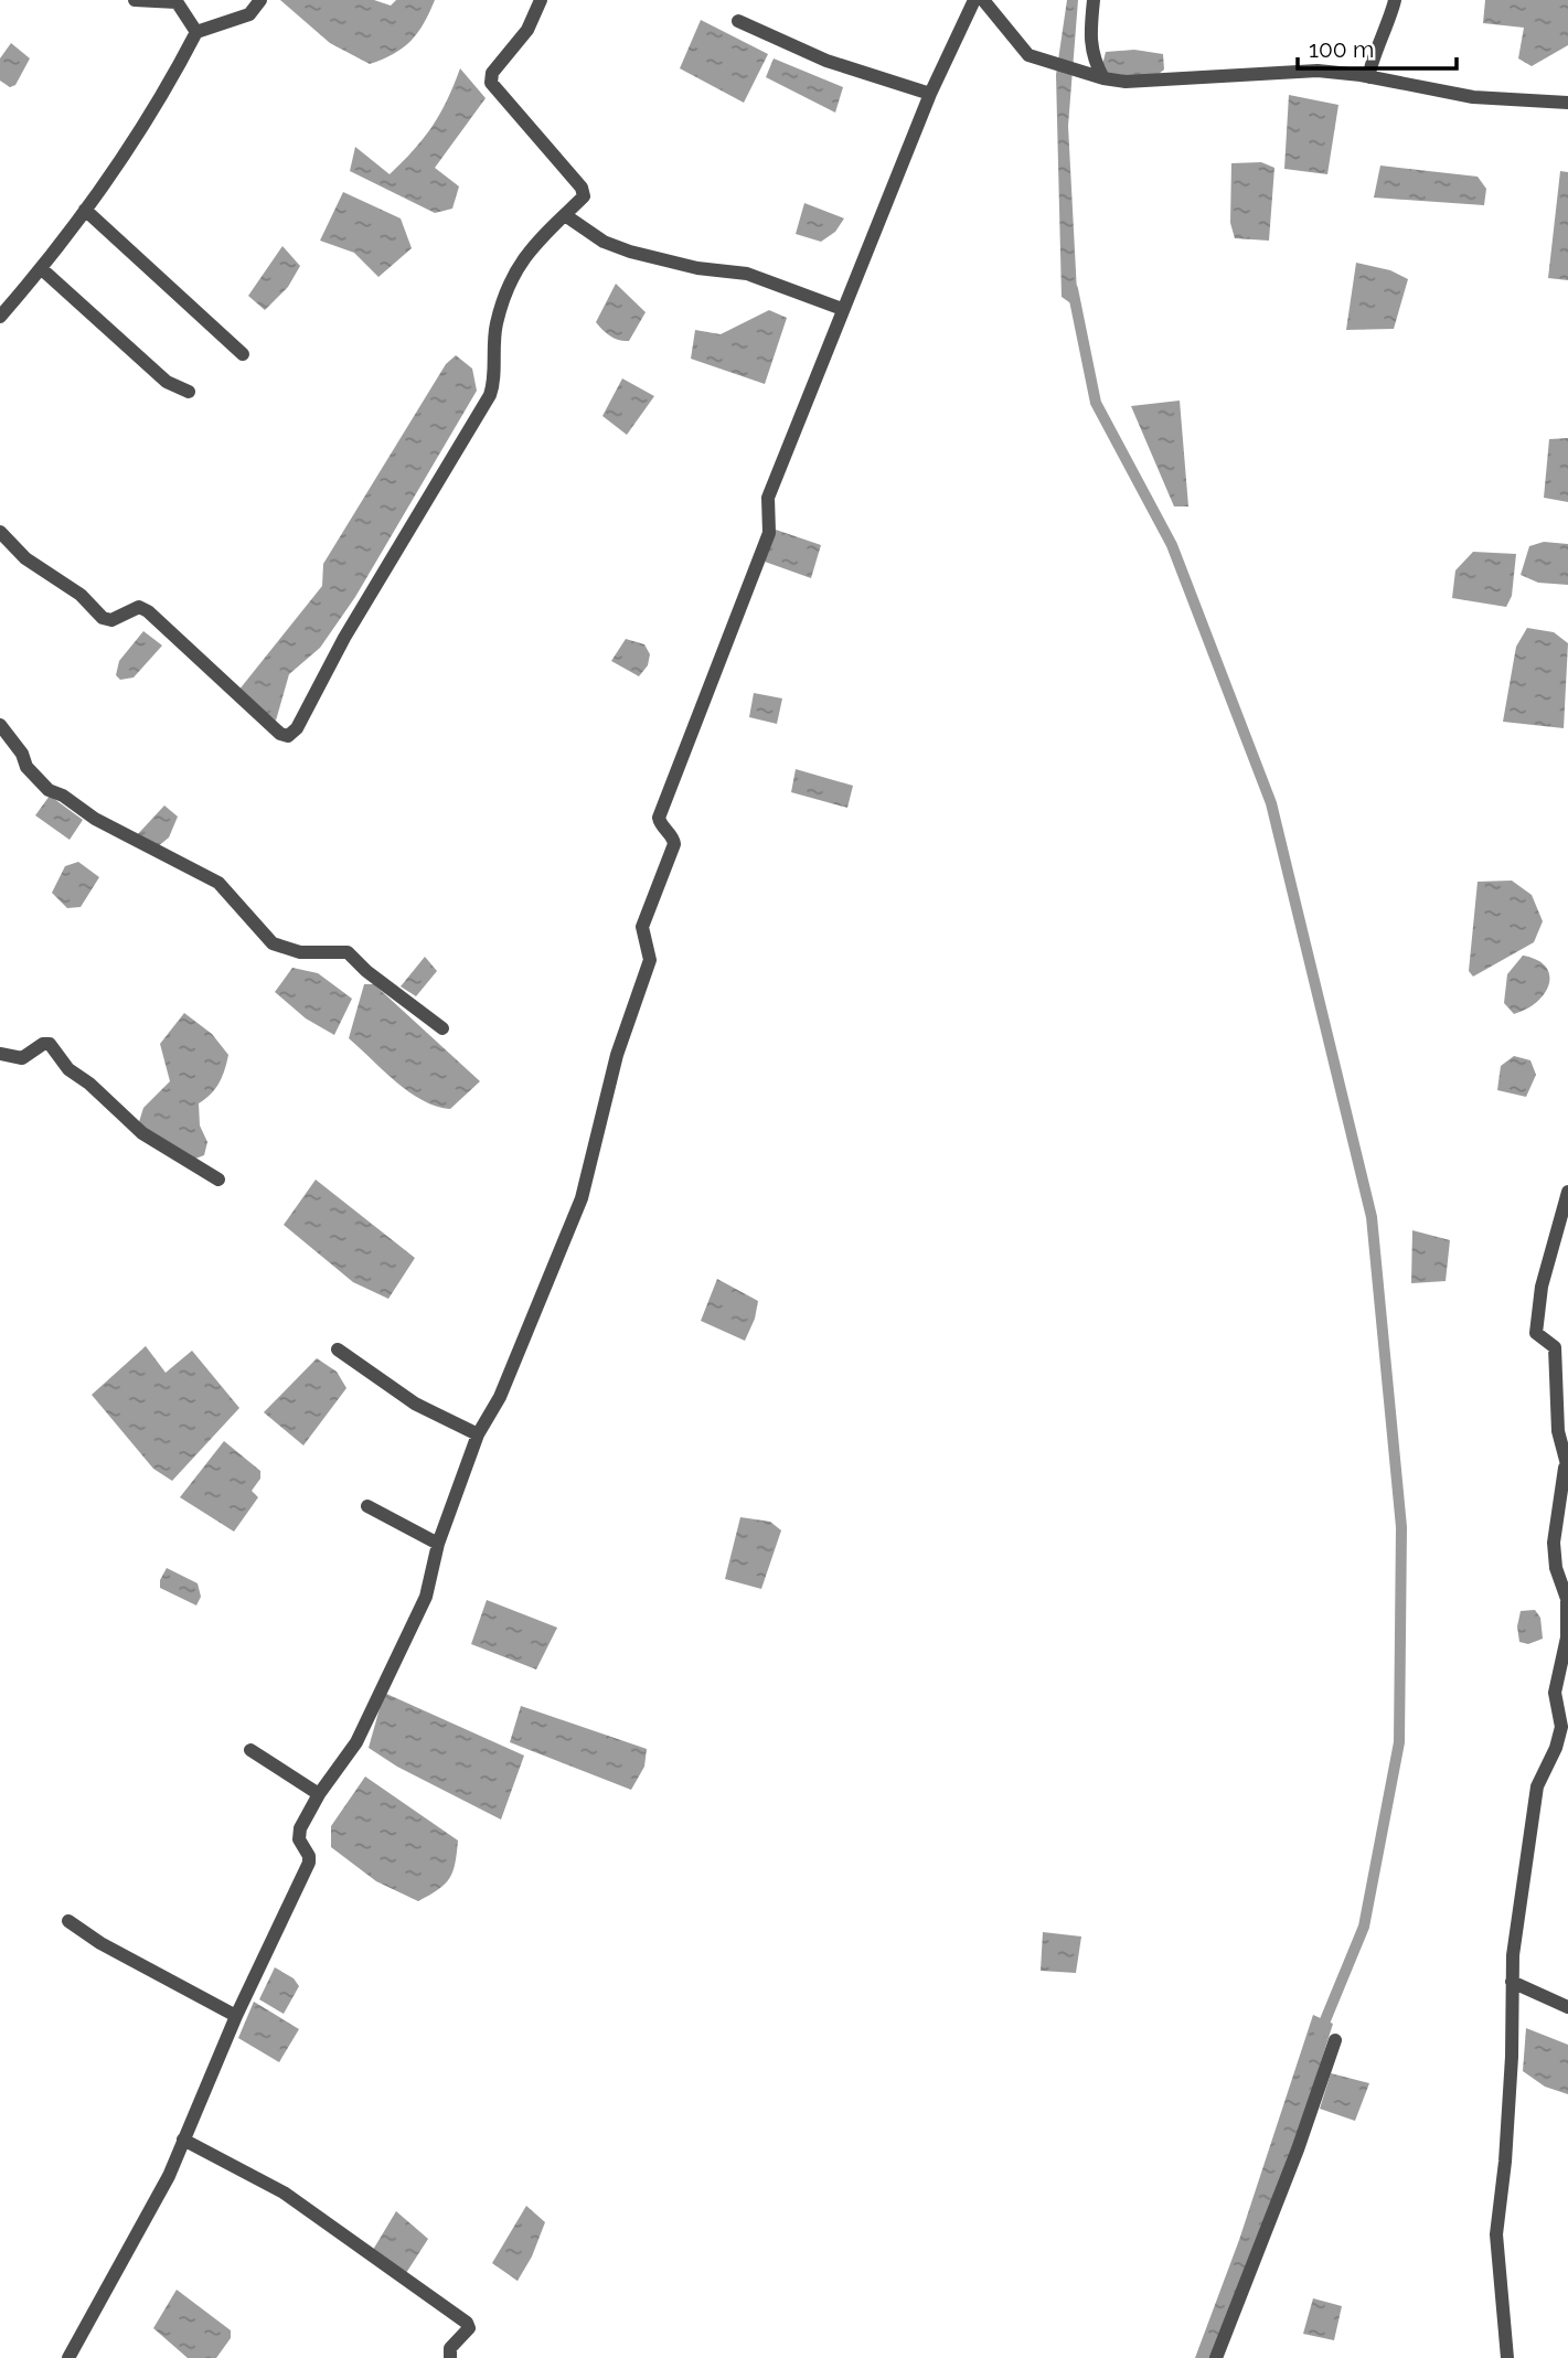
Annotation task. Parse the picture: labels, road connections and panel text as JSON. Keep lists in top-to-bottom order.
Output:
{
  "scale_bar": "100 m"
}
